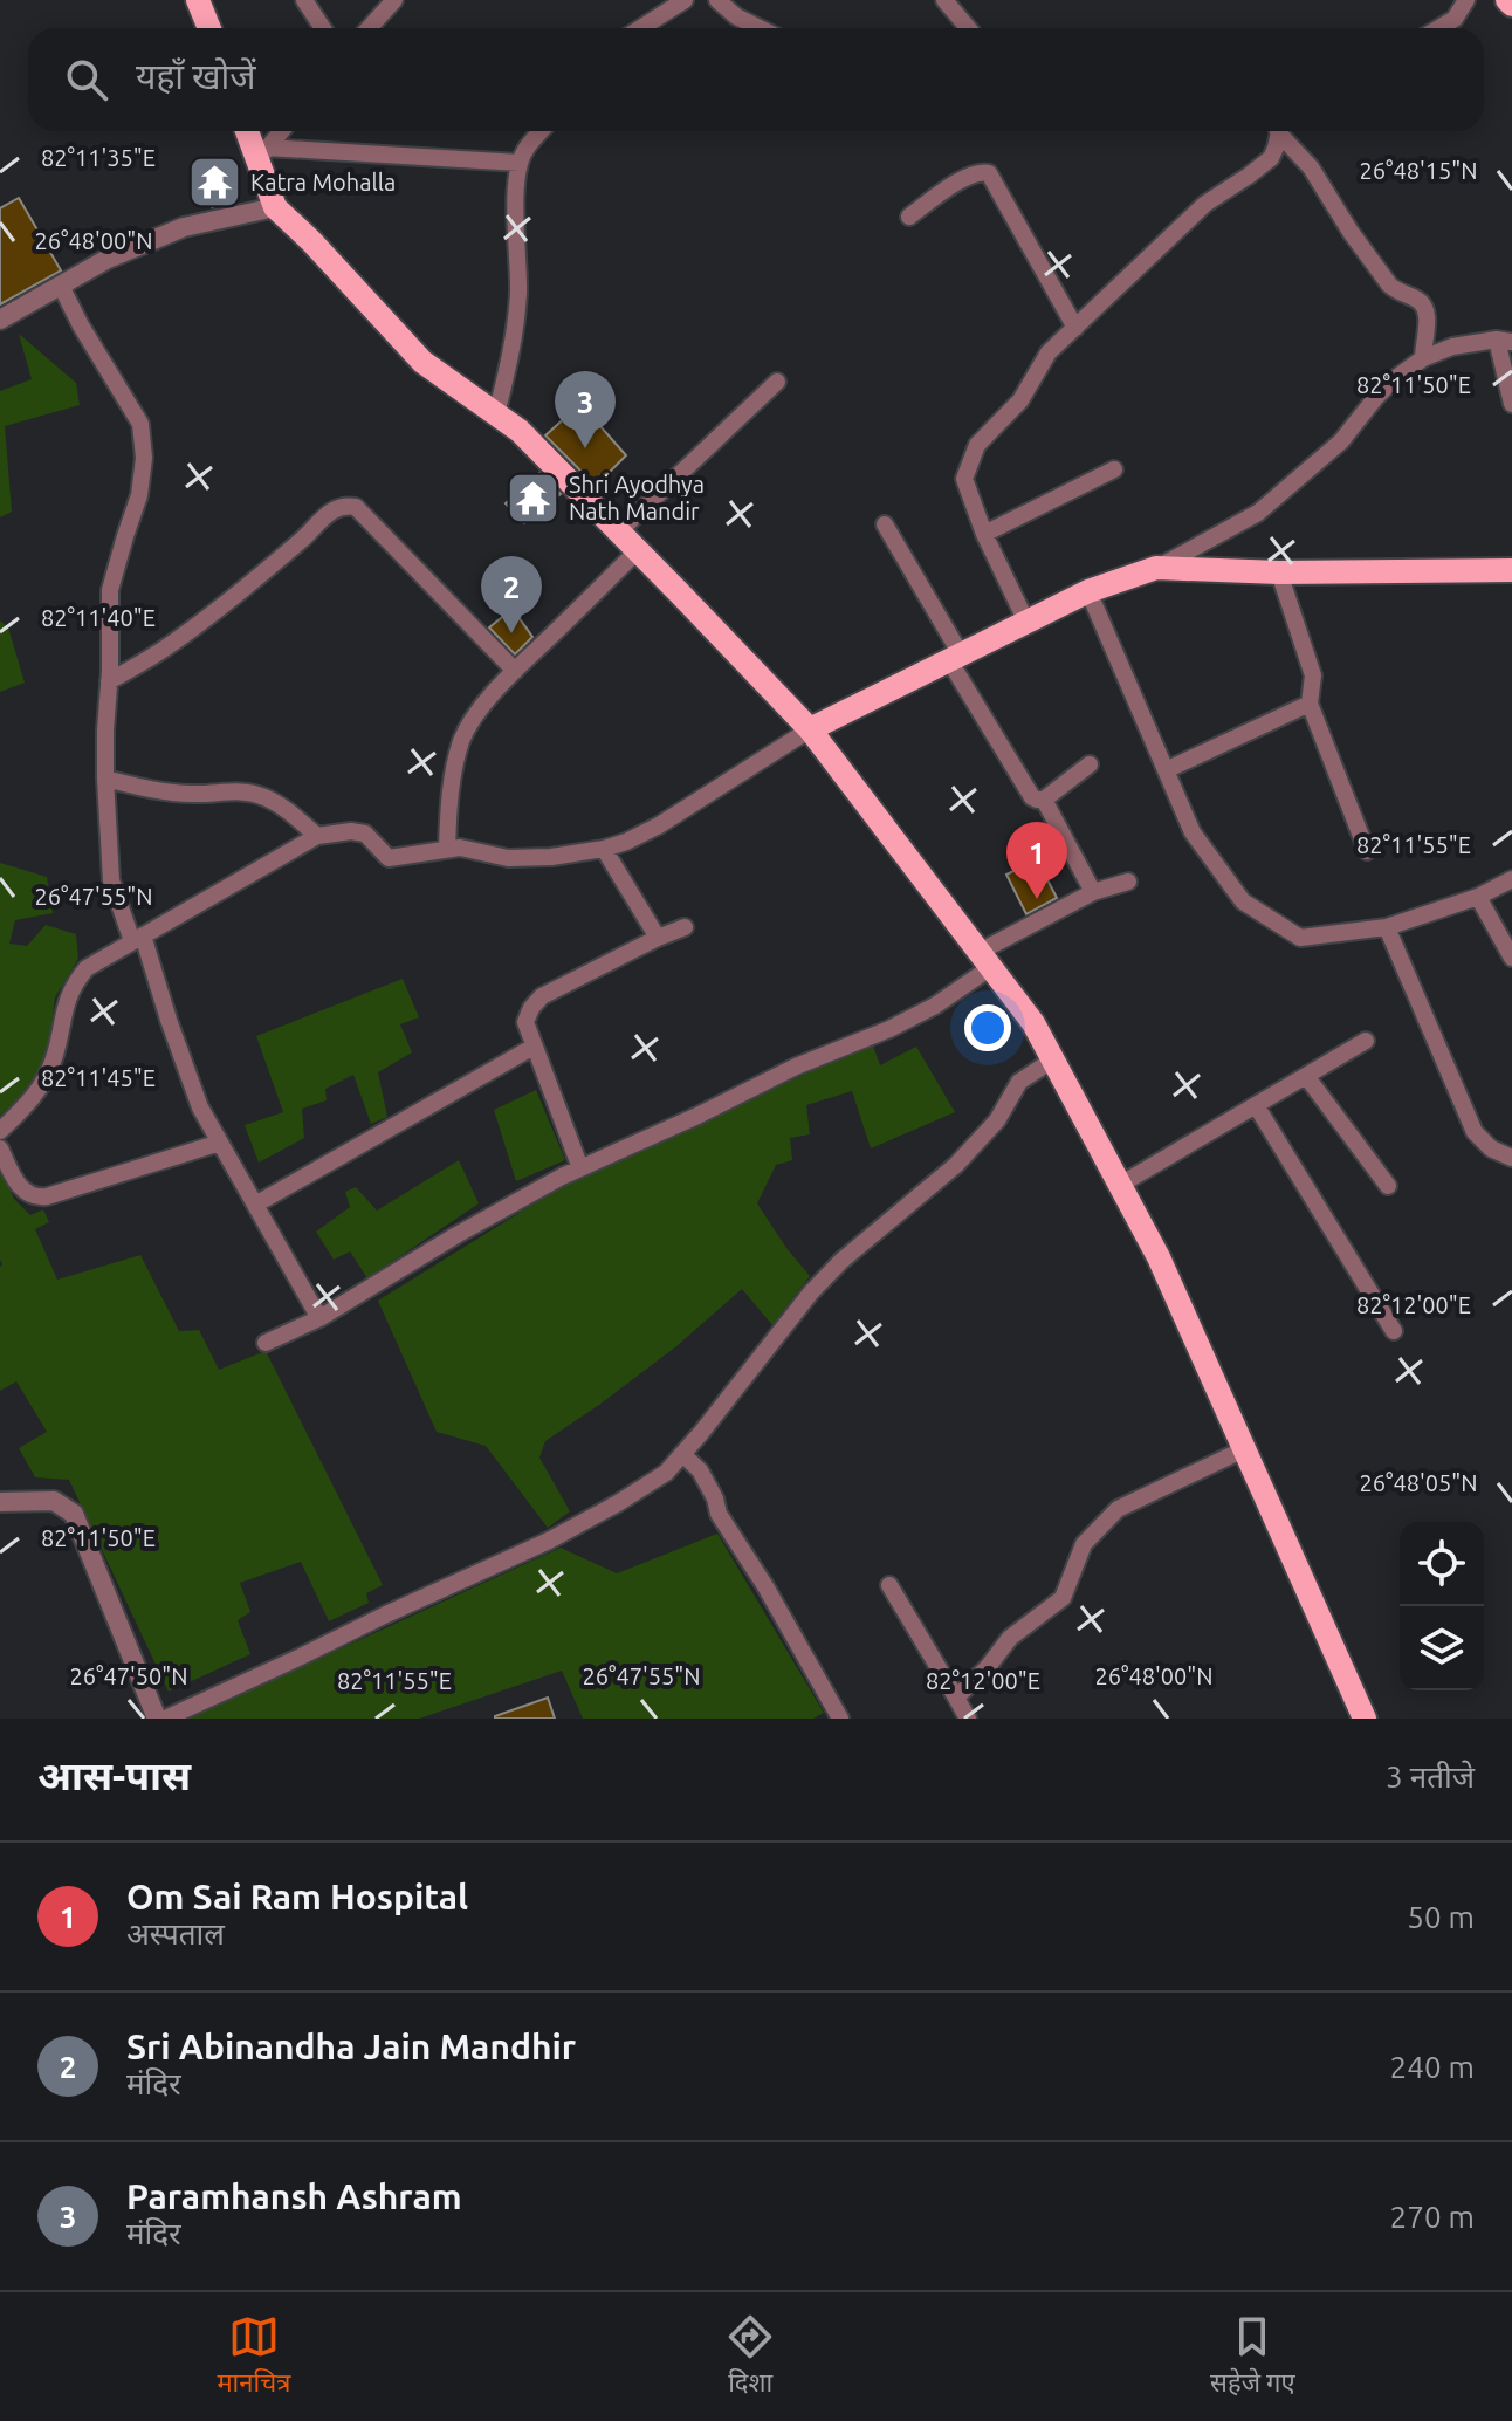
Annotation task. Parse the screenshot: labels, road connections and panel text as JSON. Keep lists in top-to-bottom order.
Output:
{
  "places": {
    "temple": ["Katra Mohalla", "Shri Ayodhya Nath Mandir"]
  },
  "page": {
    "search": "यहाँ खोजें",
    "pins": ["3", "2", "1"],
    "heading": ["आस-पास", "3 नतीजे"],
    "list": [
      {
        "mark": "1",
        "name": "Om Sai Ram Hospital",
        "note": "अस्पताल",
        "value": "50 m"
      },
      {
        "mark": "2",
        "name": "Sri Abinandha Jain Mandhir",
        "note": "मंदिर",
        "value": "240 m"
      },
      {
        "mark": "3",
        "name": "Paramhansh Ashram",
        "note": "मंदिर",
        "value": "270 m"
      }
    ],
    "nav": ["मानचित्र", "दिशा", "सहेजे गए"]
  },
  "coordinates": [
    "82°11'35\"E",
    "26°48'15\"N",
    "26°48'00\"N",
    "82°11'50\"E",
    "82°11'40\"E",
    "82°11'55\"E",
    "26°47'55\"N",
    "82°11'45\"E",
    "82°12'00\"E",
    "26°48'05\"N",
    "26°47'50\"N"
  ]
}
